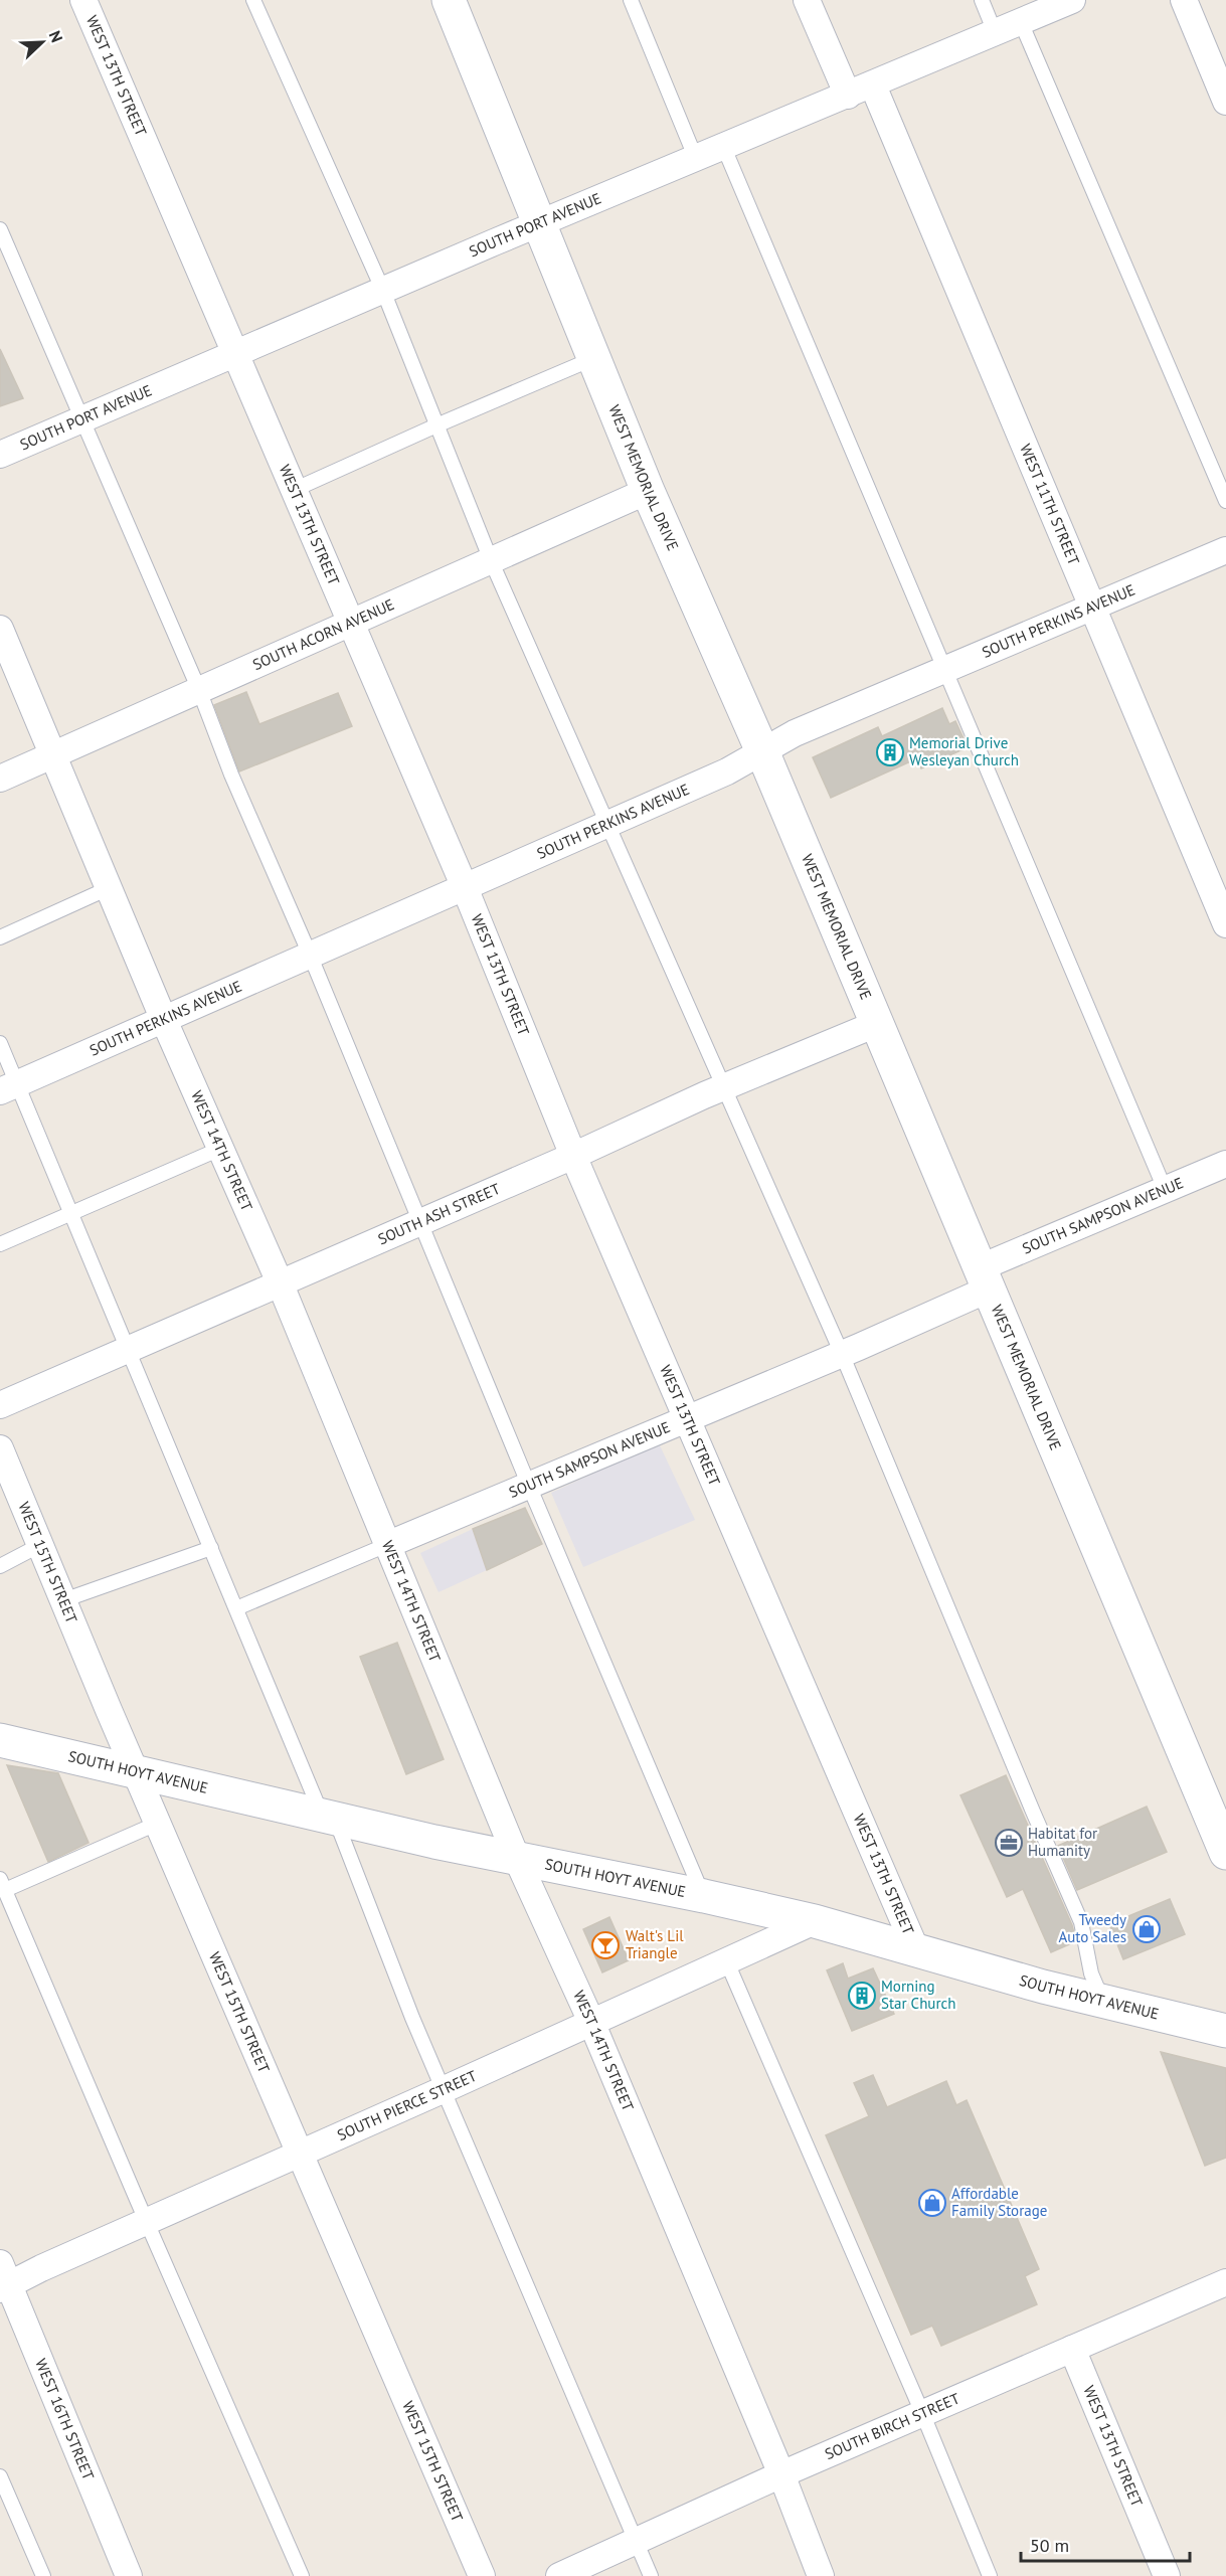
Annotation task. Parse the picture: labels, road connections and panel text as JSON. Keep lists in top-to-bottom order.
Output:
{
  "streets": {
    "main road": ["WEST MEMORIAL DRIVE", "SOUTH HOYT AVENUE"],
    "street": [
      "WEST 13TH STREET",
      "SOUTH PORT AVENUE",
      "WEST 11TH STREET",
      "SOUTH PERKINS AVENUE",
      "SOUTH ACORN AVENUE",
      "WEST 14TH STREET",
      "SOUTH ASH STREET",
      "SOUTH SAMPSON AVENUE",
      "WEST 15TH STREET",
      "SOUTH PIERCE STREET",
      "WEST 16TH STREET",
      "SOUTH BIRCH STREET"
    ]
  },
  "crossings": [
    ["WEST 13TH STREET", "SOUTH PORT AVENUE"],
    ["WEST 13TH STREET", "SOUTH PERKINS AVENUE"],
    ["WEST 13TH STREET", "SOUTH ACORN AVENUE"],
    ["WEST 13TH STREET", "SOUTH ASH STREET"],
    ["WEST 13TH STREET", "SOUTH SAMPSON AVENUE"],
    ["WEST 13TH STREET", "SOUTH HOYT AVENUE"],
    ["WEST 13TH STREET", "SOUTH BIRCH STREET"],
    ["SOUTH PORT AVENUE", "WEST MEMORIAL DRIVE"],
    ["SOUTH PORT AVENUE", "WEST 11TH STREET"],
    ["WEST MEMORIAL DRIVE", "SOUTH PERKINS AVENUE"],
    ["WEST MEMORIAL DRIVE", "SOUTH ACORN AVENUE"],
    ["WEST MEMORIAL DRIVE", "SOUTH ASH STREET"],
    ["WEST MEMORIAL DRIVE", "SOUTH SAMPSON AVENUE"],
    ["WEST 11TH STREET", "SOUTH PERKINS AVENUE"],
    ["SOUTH PERKINS AVENUE", "WEST 14TH STREET"],
    ["SOUTH ACORN AVENUE", "WEST 14TH STREET"],
    ["WEST 14TH STREET", "SOUTH ASH STREET"],
    ["WEST 14TH STREET", "SOUTH SAMPSON AVENUE"],
    ["WEST 14TH STREET", "SOUTH HOYT AVENUE"],
    ["WEST 14TH STREET", "SOUTH PIERCE STREET"],
    ["WEST 14TH STREET", "SOUTH BIRCH STREET"],
    ["WEST 15TH STREET", "SOUTH HOYT AVENUE"],
    ["WEST 15TH STREET", "SOUTH PIERCE STREET"],
    ["SOUTH HOYT AVENUE", "SOUTH PIERCE STREET"],
    ["SOUTH PIERCE STREET", "WEST 16TH STREET"]
  ],
  "places": {
    "building": ["Memorial Drive Wesleyan Church", "Morning Star Church"],
    "office": ["Habitat for Humanity"],
    "shop": ["Tweedy Auto Sales", "Affordable Family Storage"],
    "bar": ["Walt's Lil Triangle"]
  },
  "scale_bar": "50 m",
  "north": "top right"
}
